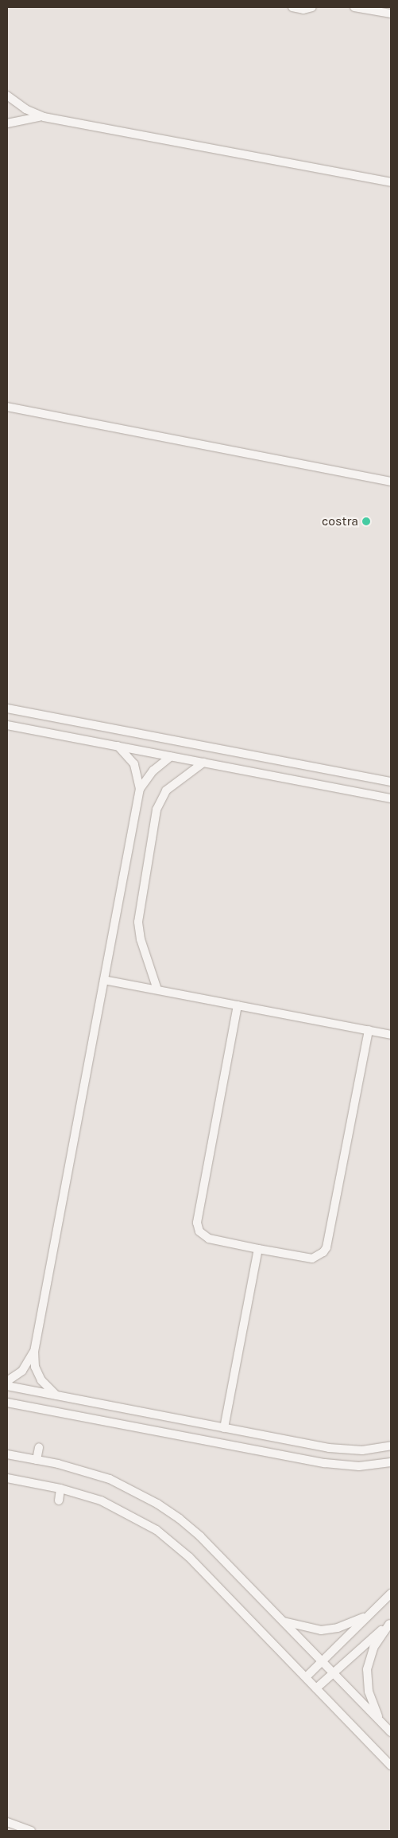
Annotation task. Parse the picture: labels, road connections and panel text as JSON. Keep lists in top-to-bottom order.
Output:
{
  "places": ["costra"]
}
